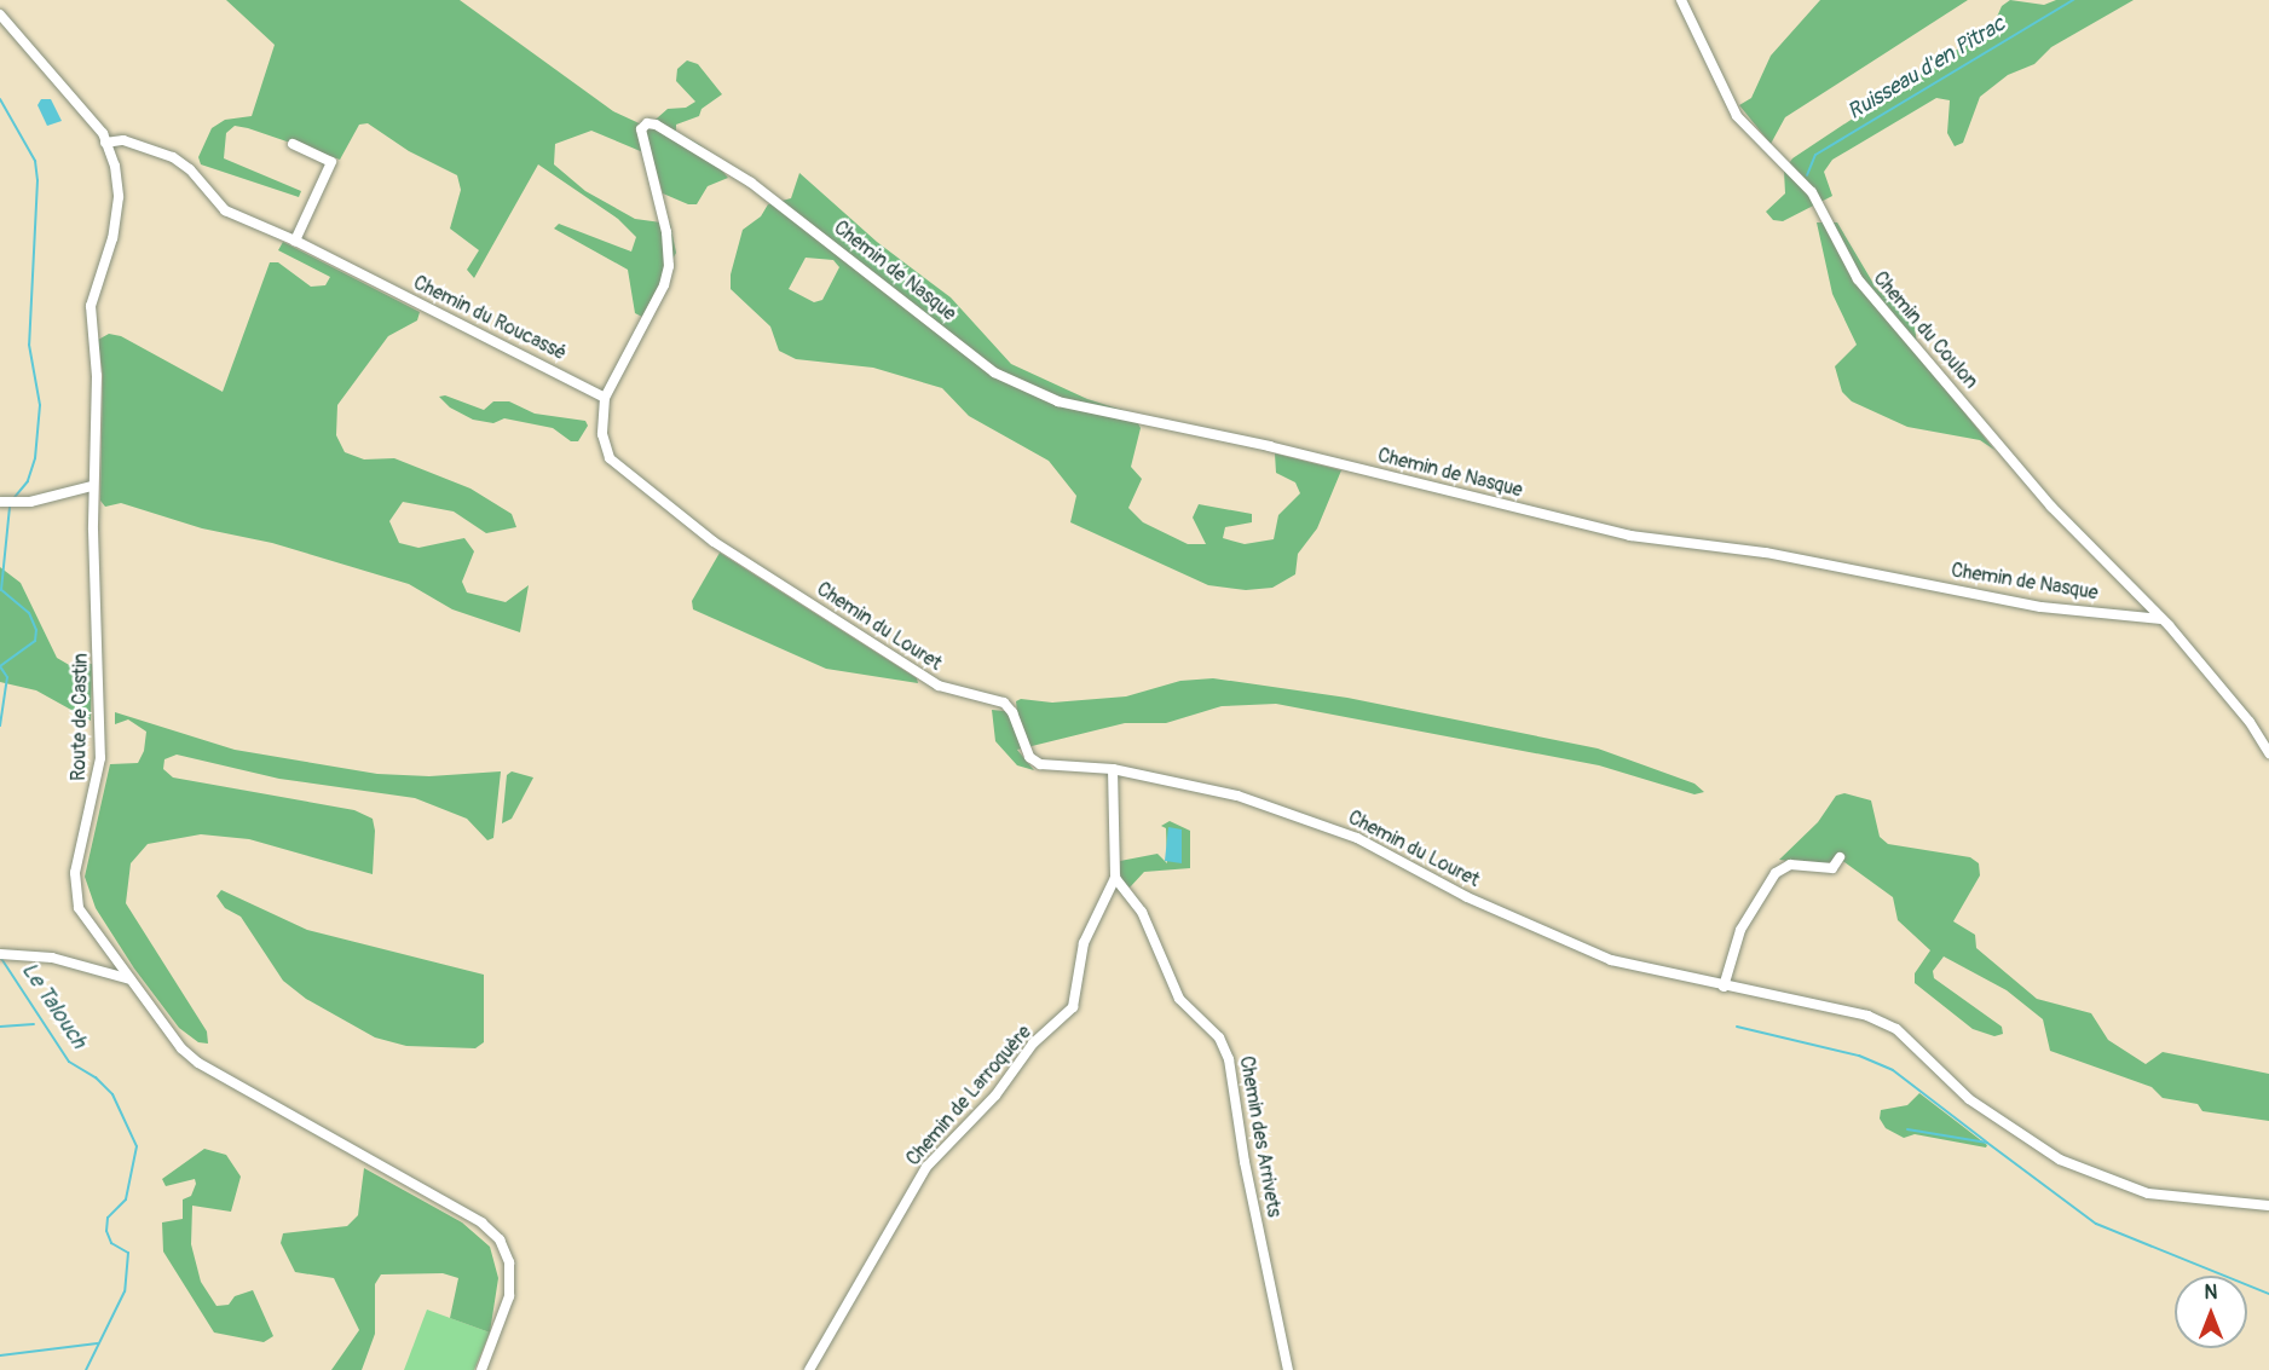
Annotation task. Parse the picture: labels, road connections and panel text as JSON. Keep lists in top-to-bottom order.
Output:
{
  "streets": {
    "street": [
      "Chemin de Nasque",
      "Chemin du Roucassé",
      "Chemin du Coulon",
      "Chemin du Louret",
      "Route de Castin",
      "Chemin de Larroquère",
      "Chemin des Arrivets"
    ]
  },
  "crossings": [
    ["Chemin de Nasque", "Chemin du Roucassé"],
    ["Chemin de Nasque", "Chemin du Coulon"],
    ["Chemin de Nasque", "Chemin du Louret"],
    ["Chemin du Roucassé", "Chemin du Louret"],
    ["Chemin du Roucassé", "Route de Castin"],
    ["Chemin de Larroquère", "Chemin des Arrivets"]
  ],
  "water": ["Ruisseau d'en Pitrac", "Le Talouch"],
  "north": "top"
}
